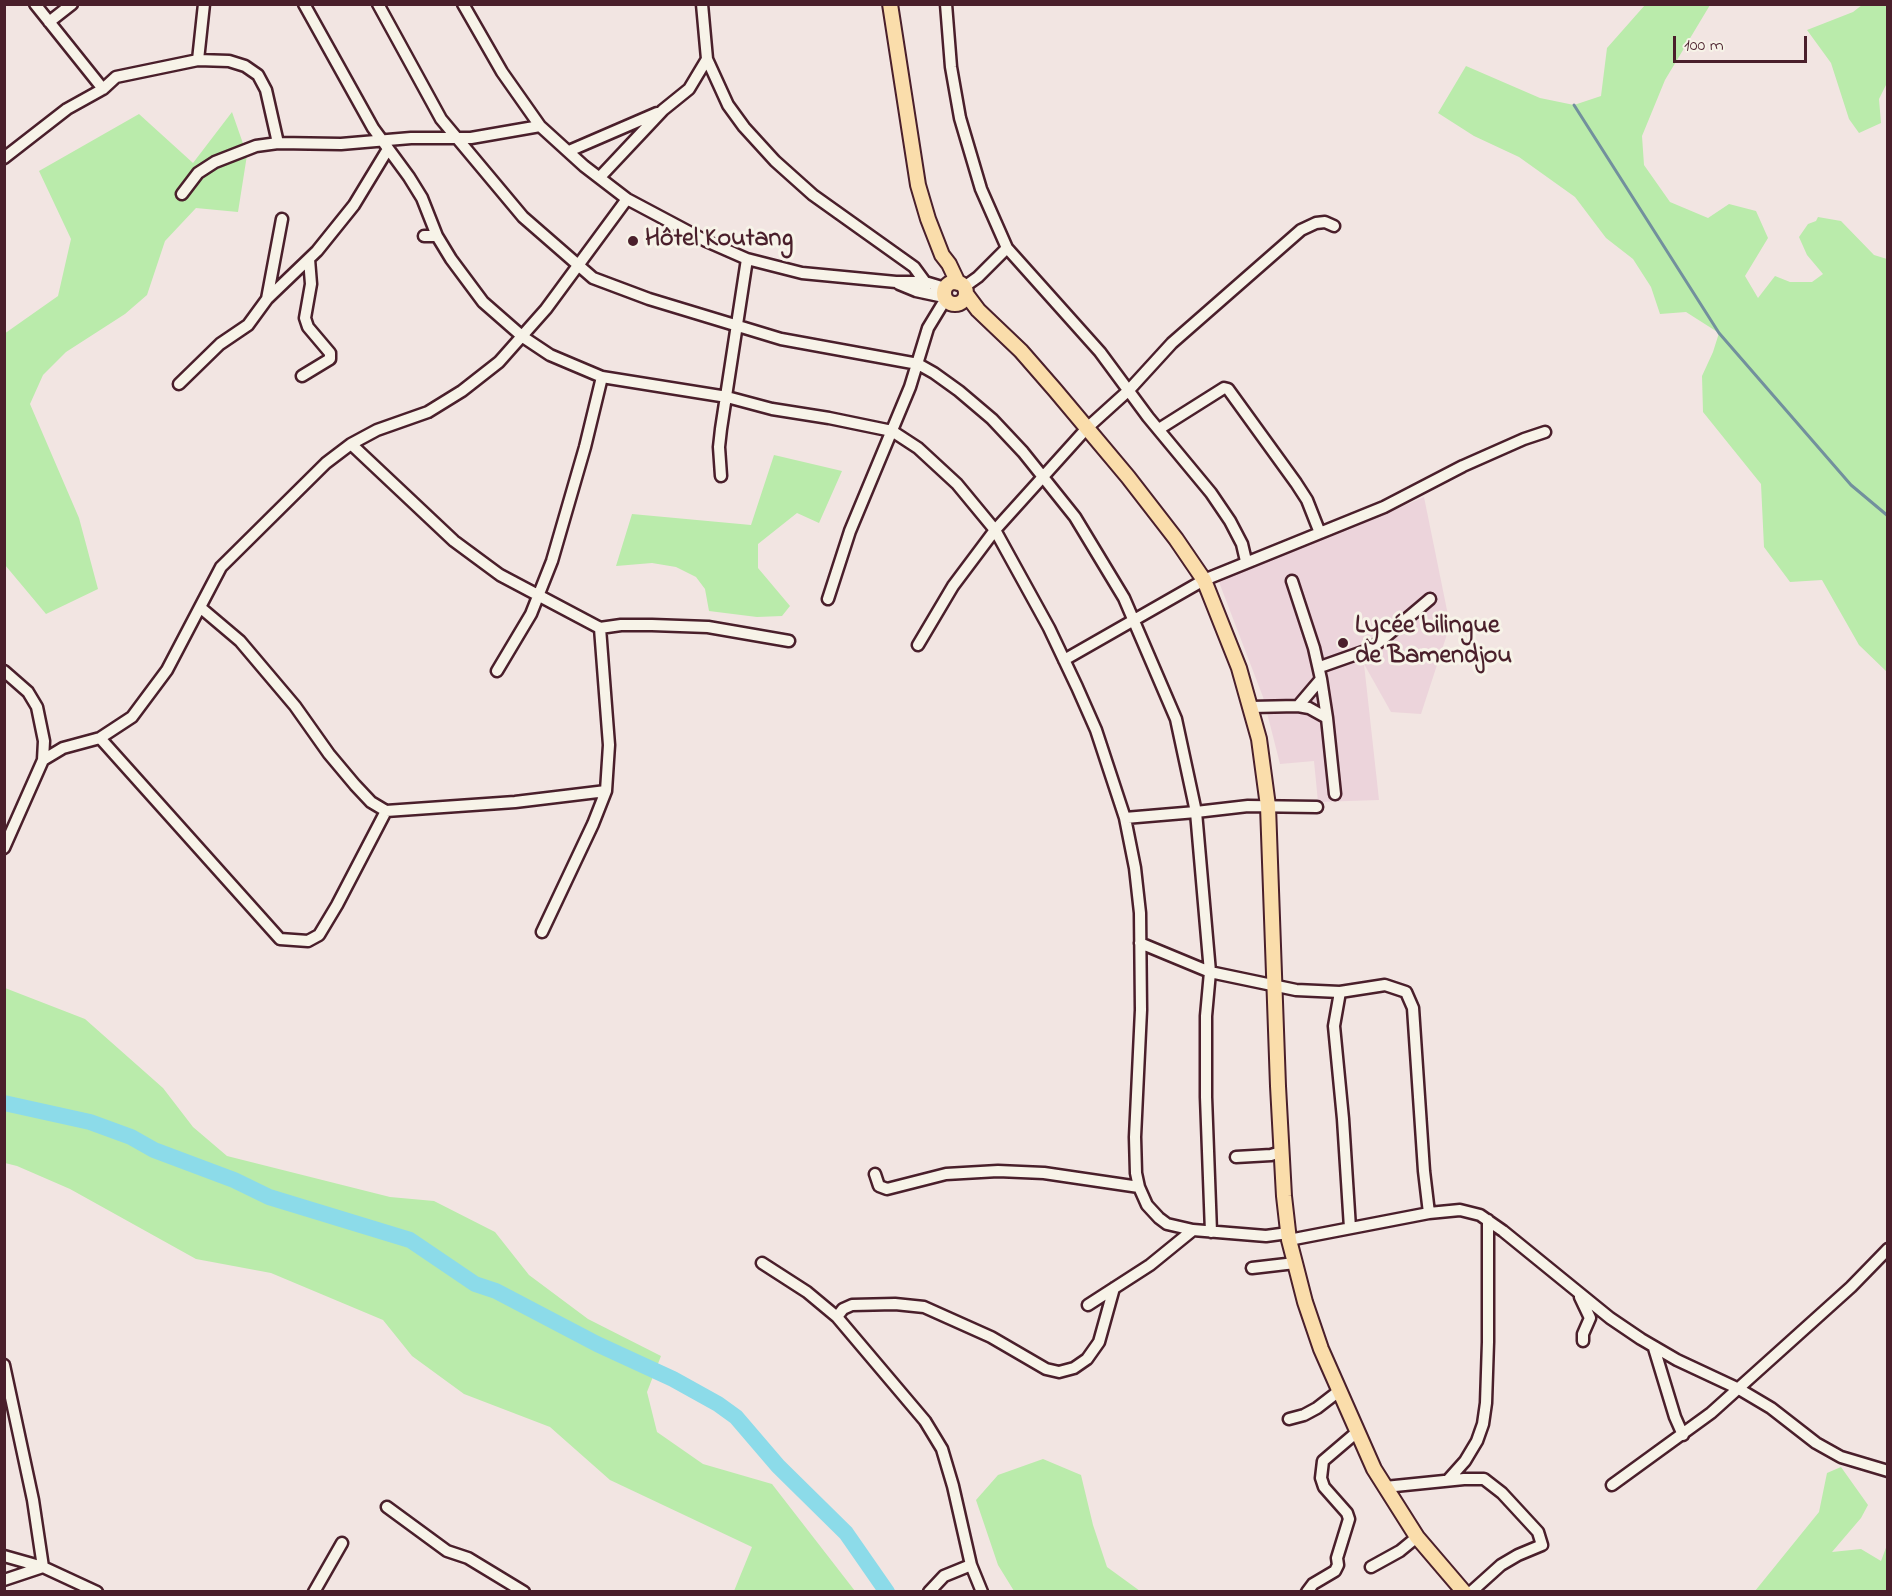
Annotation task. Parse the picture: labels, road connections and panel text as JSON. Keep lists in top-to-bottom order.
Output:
{
  "places": ["Hôtel Koutang", "Lycée bilingue de Bamendjou"],
  "scale_bar": "100 m"
}
